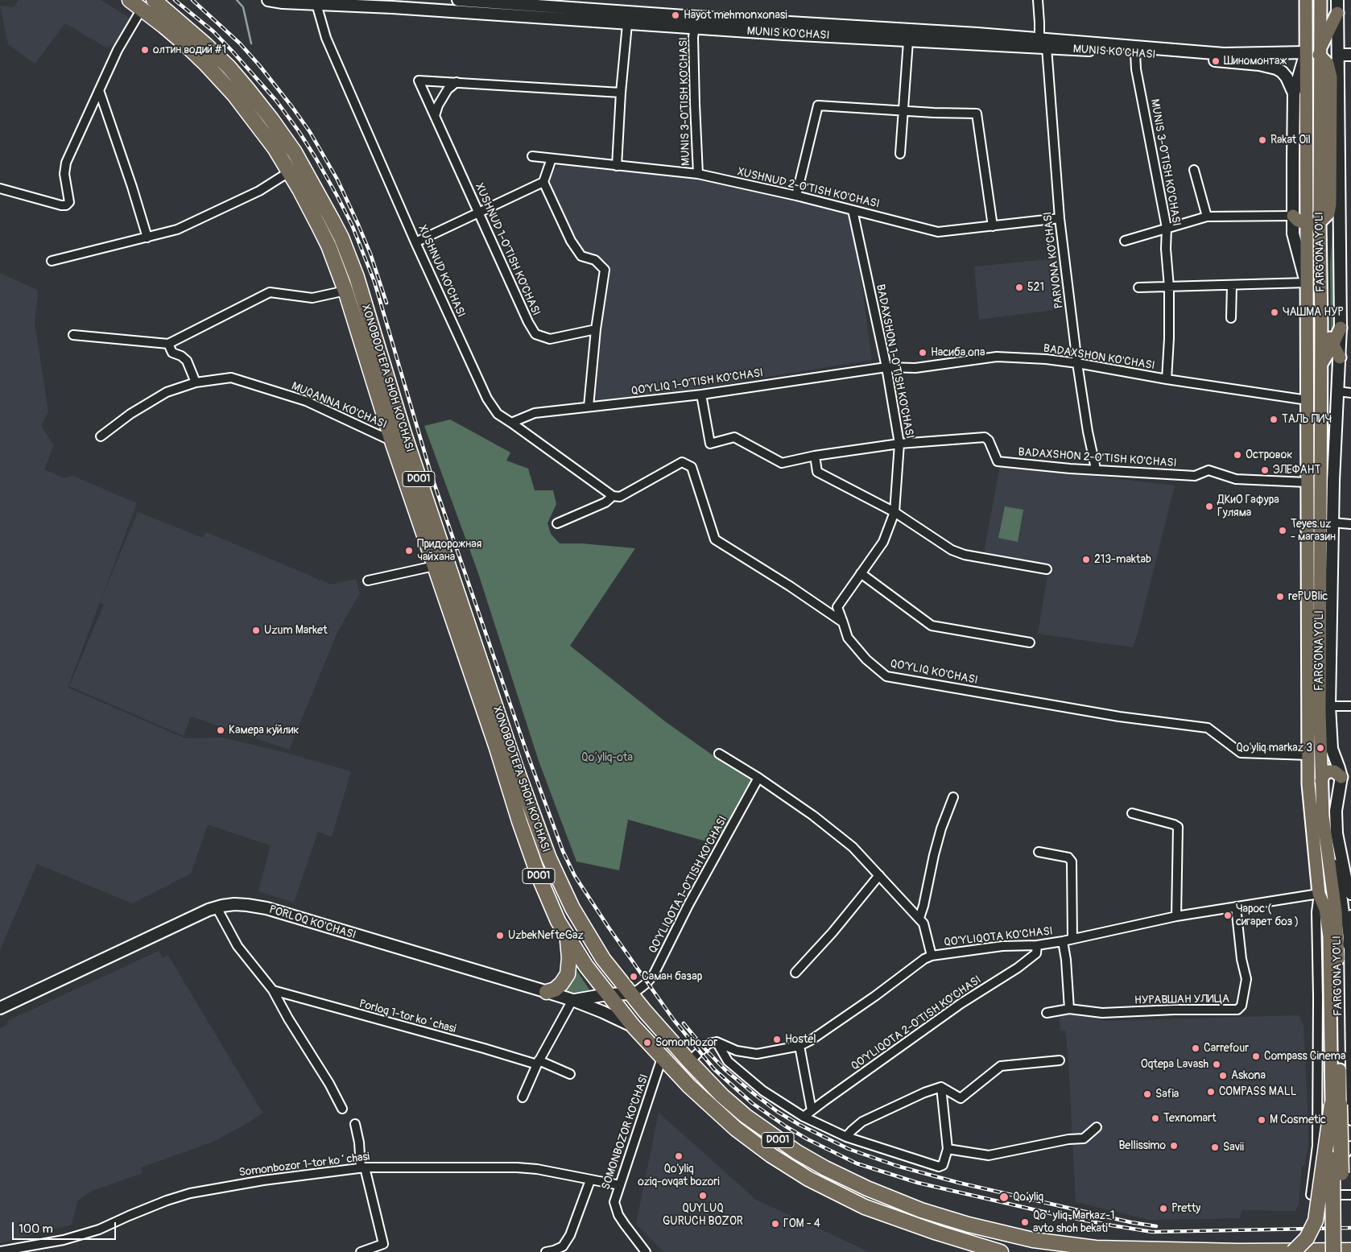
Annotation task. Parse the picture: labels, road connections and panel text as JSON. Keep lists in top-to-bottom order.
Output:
{
  "streets": {
    "highway": ["FARG'ONA YO'LI", "XONOBODTEPA SHOH KO'CHASI", "D001"],
    "street": [
      "MUNIS KO'CHASI",
      "MUNIS 3-O'TISH KO'CHASI",
      "XUSHNUD 2-O'TISH KO'CHASI",
      "XUSHNUD 1-O'TISH KO'CHASI",
      "PARVONA KO'CHASI",
      "XUSHNUD KO'CHASI",
      "BADAXSHON KO'CHASI",
      "BADAXSHON 1-O'TISH KO'CHASI",
      "QO'YLIQ 1-O'TISH KO'CHASI",
      "MUQANNA KO'CHASI",
      "BADAXSHON 2-O'TISH KO'CHASI",
      "QO'YLIQ KO'CHASI",
      "QO'YLIQOTA 1-O'TISH KO'CHASI",
      "PORLOQ KO'CHASI",
      "QO'YLIQOTA KO'CHASI",
      "НУРАВШАН УЛИЦА",
      "Porloq 1-tor koʻchasi",
      "QO'YLIQOTA 2-O'TISH KO'CHASI",
      "SOMONBOZOR KO'CHASI",
      "Somonbozor 1-tor koʻchasi"
    ]
  },
  "crossings": [
    ["MUNIS KO'CHASI", "MUNIS 3-O'TISH KO'CHASI"],
    ["MUNIS KO'CHASI", "FARG'ONA YO'LI"],
    ["MUNIS KO'CHASI", "PARVONA KO'CHASI"],
    ["MUNIS KO'CHASI", "XUSHNUD KO'CHASI"],
    ["MUNIS 3-O'TISH KO'CHASI", "XUSHNUD 2-O'TISH KO'CHASI"],
    ["MUNIS 3-O'TISH KO'CHASI", "BADAXSHON KO'CHASI"],
    ["XUSHNUD 2-O'TISH KO'CHASI", "PARVONA KO'CHASI"],
    ["XUSHNUD 2-O'TISH KO'CHASI", "BADAXSHON 1-O'TISH KO'CHASI"],
    ["FARG'ONA YO'LI", "BADAXSHON KO'CHASI"],
    ["FARG'ONA YO'LI", "BADAXSHON 2-O'TISH KO'CHASI"],
    ["FARG'ONA YO'LI", "QO'YLIQ KO'CHASI"],
    ["FARG'ONA YO'LI", "QO'YLIQOTA KO'CHASI"],
    ["PARVONA KO'CHASI", "BADAXSHON KO'CHASI"],
    ["PARVONA KO'CHASI", "BADAXSHON 2-O'TISH KO'CHASI"],
    ["XUSHNUD KO'CHASI", "QO'YLIQ 1-O'TISH KO'CHASI"],
    ["BADAXSHON KO'CHASI", "BADAXSHON 1-O'TISH KO'CHASI"],
    ["BADAXSHON KO'CHASI", "QO'YLIQ 1-O'TISH KO'CHASI"],
    ["BADAXSHON 1-O'TISH KO'CHASI", "QO'YLIQ 1-O'TISH KO'CHASI"],
    ["BADAXSHON 1-O'TISH KO'CHASI", "BADAXSHON 2-O'TISH KO'CHASI"],
    ["BADAXSHON 1-O'TISH KO'CHASI", "QO'YLIQ KO'CHASI"],
    ["XONOBODTEPA SHOH KO'CHASI", "MUQANNA KO'CHASI"],
    ["XONOBODTEPA SHOH KO'CHASI", "QO'YLIQOTA 1-O'TISH KO'CHASI"],
    ["XONOBODTEPA SHOH KO'CHASI", "PORLOQ KO'CHASI"],
    ["XONOBODTEPA SHOH KO'CHASI", "SOMONBOZOR KO'CHASI"],
    ["QO'YLIQOTA KO'CHASI", "НУРАВШАН УЛИЦА"],
    ["QO'YLIQOTA KO'CHASI", "QO'YLIQOTA 2-O'TISH KO'CHASI"],
    ["SOMONBOZOR KO'CHASI", "Somonbozor 1-tor koʻchasi"]
  ],
  "parks": ["Qo‘yliq-ota"],
  "places": [
    "Hayot mehmonxonasi",
    "олтин водий #1",
    "Шиномонтаж",
    "Rakat Oil",
    "521",
    "ЧАШМА НУР",
    "Насиба опа",
    "ТАЛЬ ПИЧ",
    "Островок",
    "ЭЛЕФАНТ",
    "ДКиО Гафура Гуляма",
    "Teyes.uz - магазин",
    "Придорожная чайхана",
    "213-maktab",
    "rePUBlic",
    "Uzum Market",
    "Камера ку́йлик",
    "Qo'yliq markaz 3",
    "Чарос ( сигарет боз )",
    "UzbekNefteGaz",
    "Саман базар",
    "Hostel",
    "Somonbozor",
    "Carrefour",
    "Compass Cinema",
    "Oqtepa Lavash",
    "Askona",
    "COMPASS MALL",
    "Safia",
    "Texnomart",
    "M Cosmetic",
    "Bellissimo",
    "Savii",
    "Qo'yliq oziq-ovqat bozori",
    "QUYLUQ GURUCH BOZOR",
    "Qo‘yliq",
    "Pretty",
    "Qoʻyliq-Markaz-1 avto shoh bekati",
    "ГОМ - 4"
  ],
  "scale_bar": "100 m"
}
